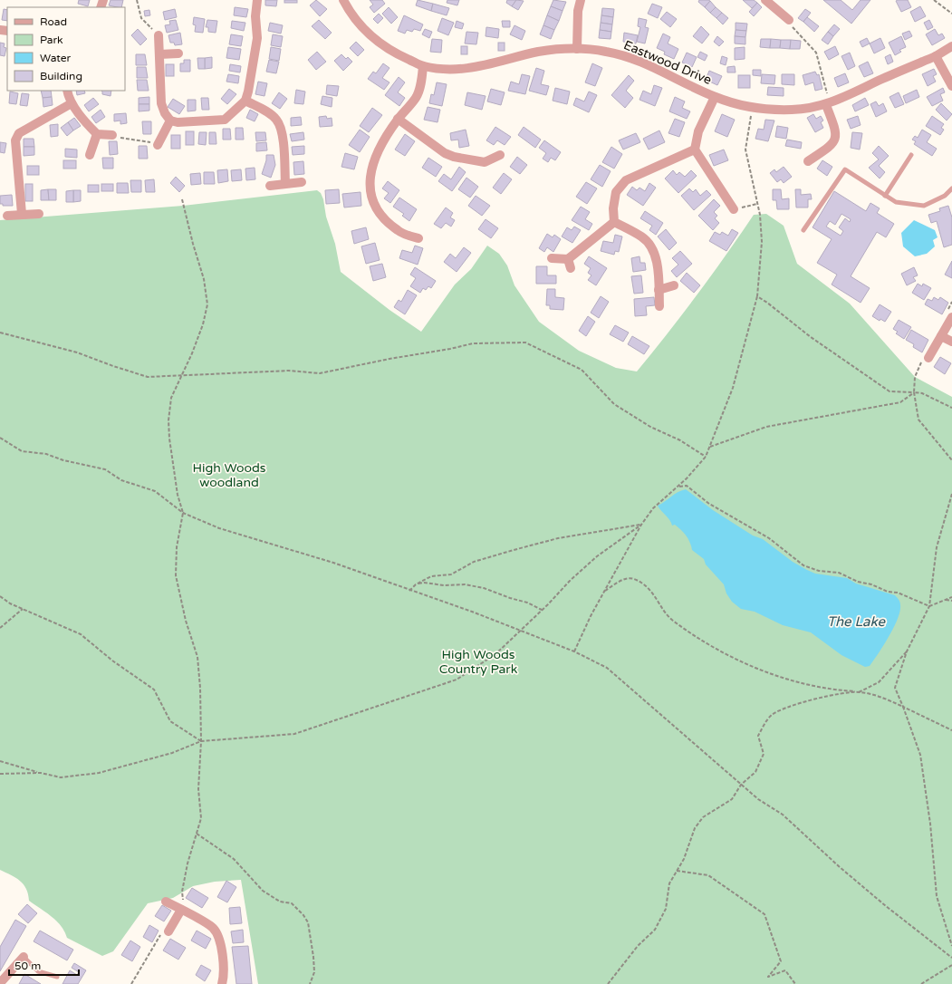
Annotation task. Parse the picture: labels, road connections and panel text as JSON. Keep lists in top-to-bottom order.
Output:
{
  "streets": {
    "street": ["Eastwood Drive"]
  },
  "water": ["The Lake"],
  "parks": ["High Woods woodland", "High Woods Country Park"],
  "legend": [
    "Road",
    "Park",
    "Water",
    "Building"
  ],
  "scale_bar": "50 m"
}
